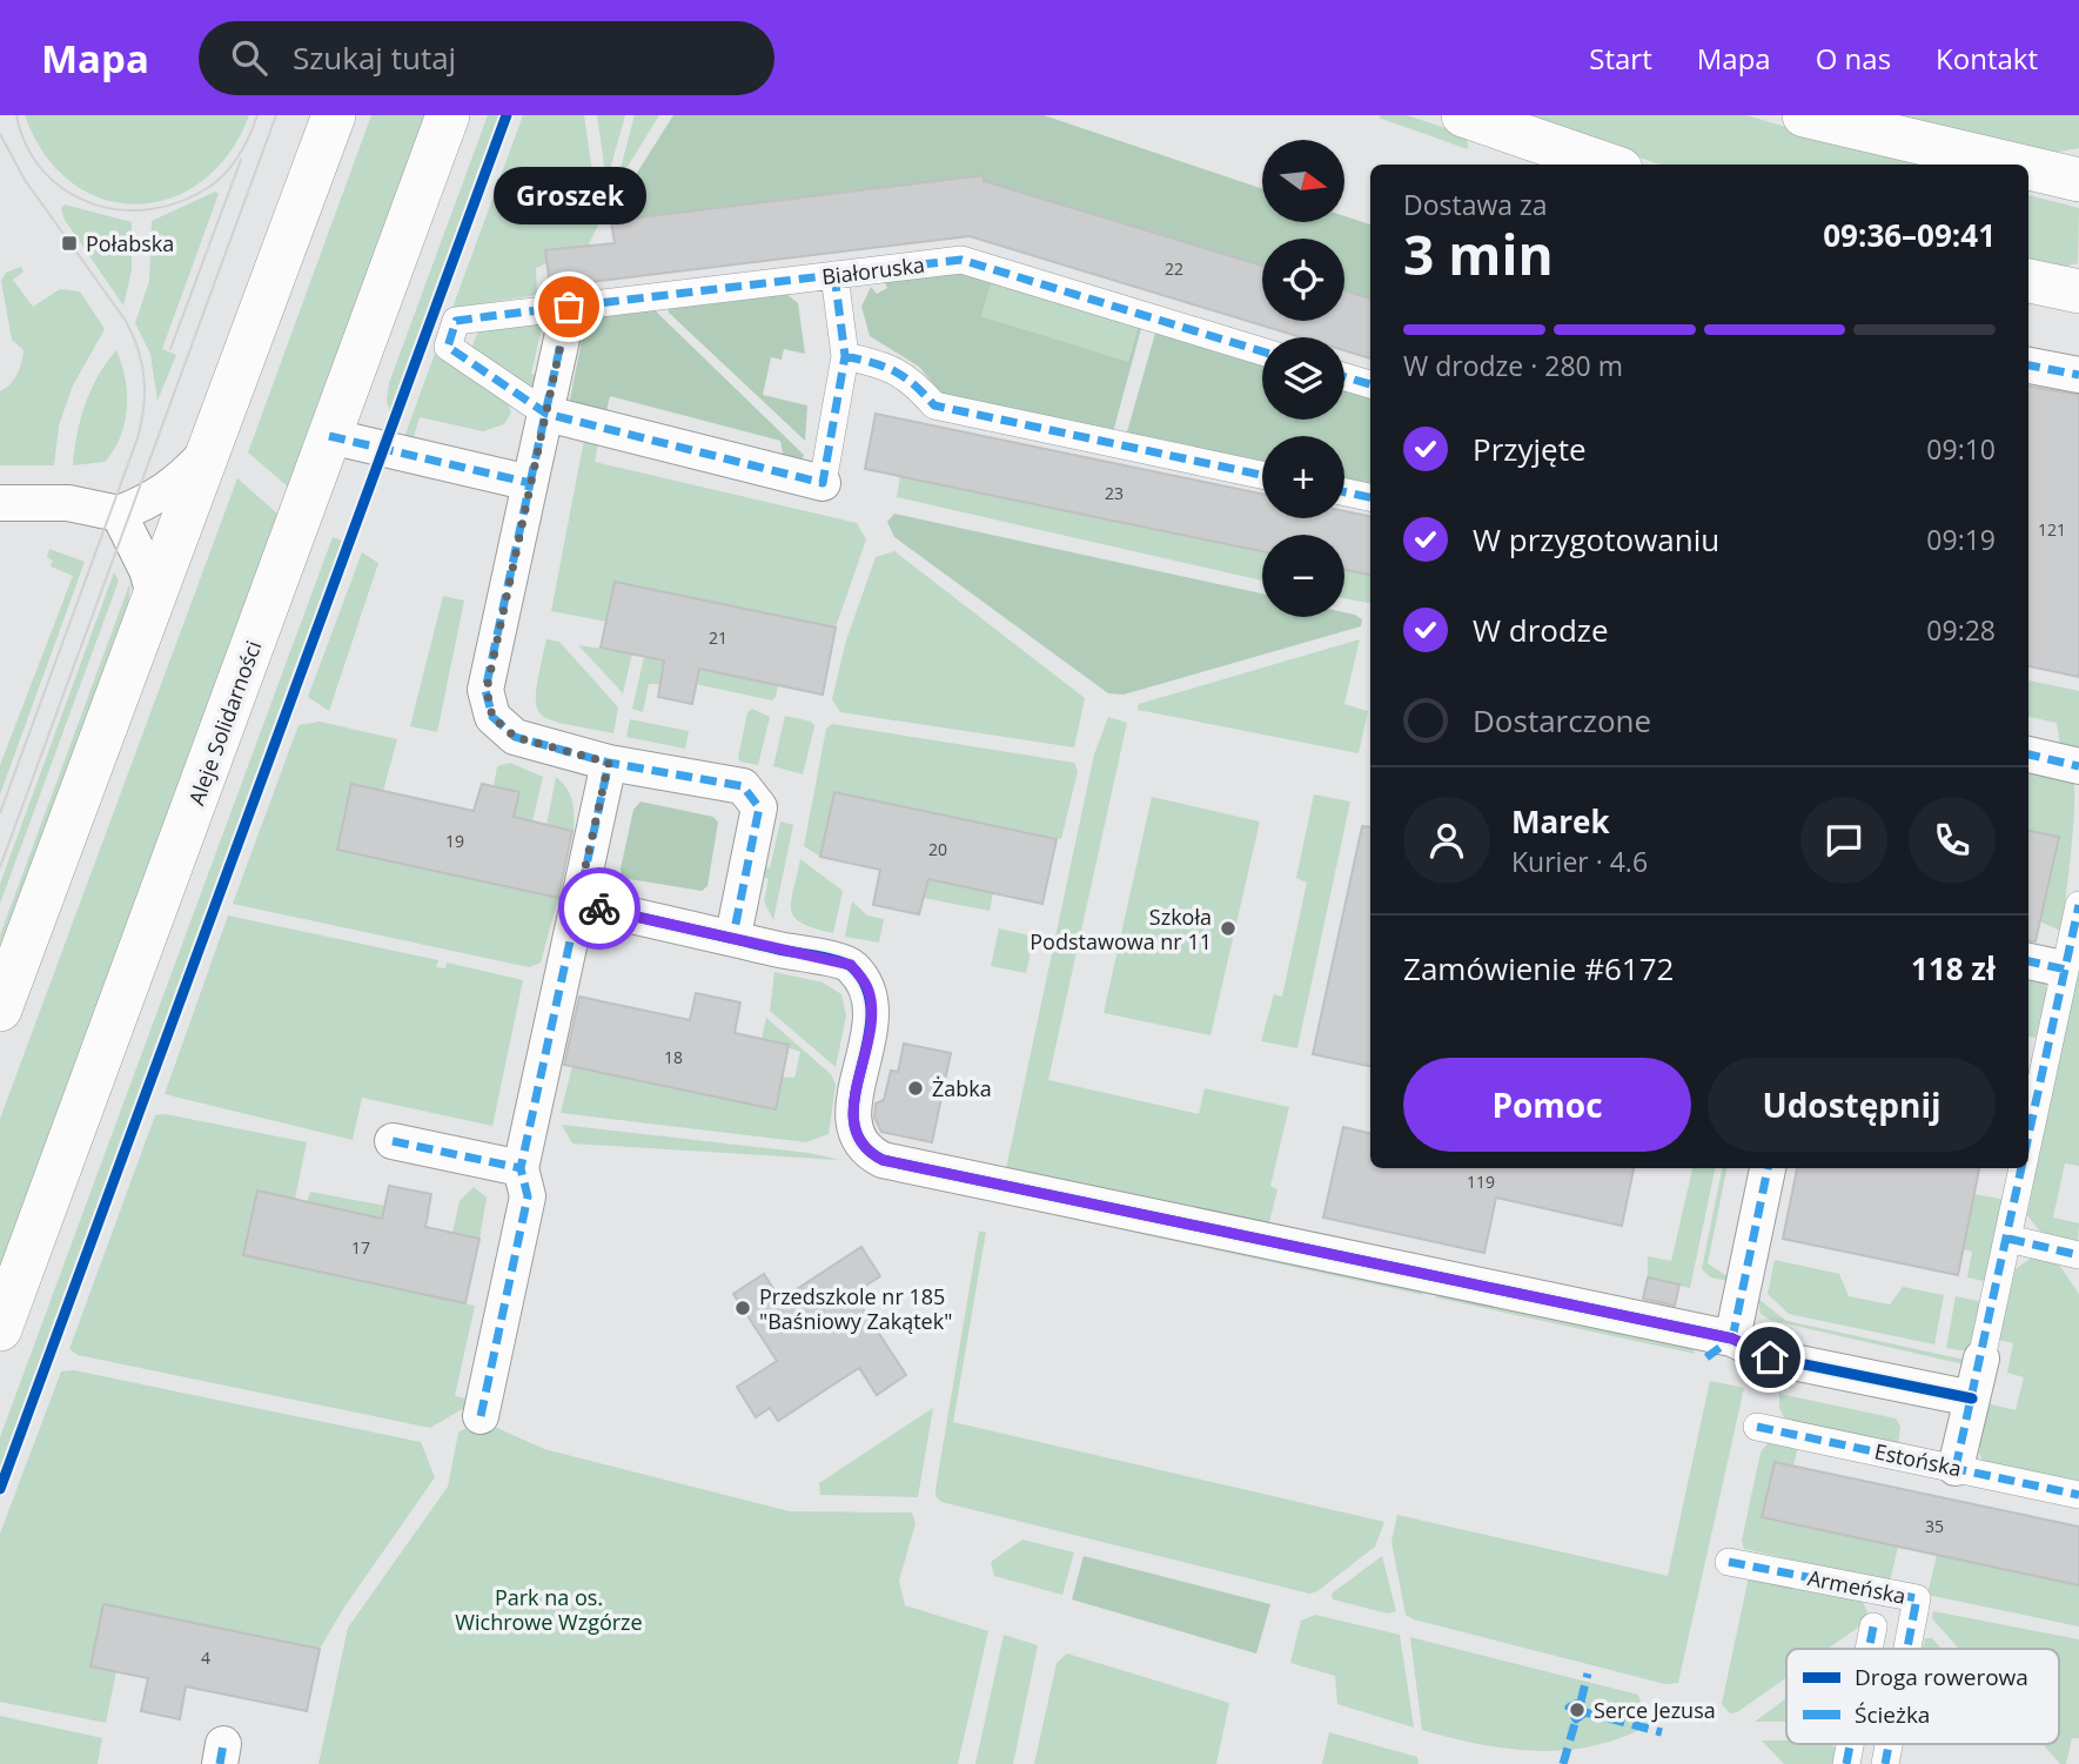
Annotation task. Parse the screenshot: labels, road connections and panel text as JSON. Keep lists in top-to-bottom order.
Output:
{
  "streets": {
    "street": [
      "Białoruska",
      "Aleje Solidarności",
      "Estońska",
      "Armeńska"
    ]
  },
  "parks": ["Park na os. Wichrowe Wzgórze"],
  "places": {
    "transit": ["Połabska"],
    "other": [
      "Groszek",
      "Szkoła Podstawowa nr 11",
      "Żabka",
      "Przedszkole nr 185 \"Baśniowy Zakątek\"",
      "Serce Jezusa"
    ]
  },
  "house_numbers": [
    "22",
    "23",
    "121",
    "21",
    "19",
    "20",
    "18",
    "119",
    "17",
    "35",
    "4"
  ],
  "legend": ["Droga rowerowa", "Ścieżka"],
  "north": "right",
  "page": {
    "header": "Mapa",
    "search": "Szukaj tutaj",
    "nav": [
      "Start",
      "Mapa",
      "O nas",
      "Kontakt"
    ],
    "map_buttons": ["+", "−"],
    "heading": ["3 min", "Dostawa za", "09:36–09:41"],
    "panel": [
      "Marek",
      "Kurier · 4.6",
      "Zamówienie #6172",
      "118 zł"
    ],
    "bubble": "Groszek",
    "bar": "W drodze · 280 m",
    "list": [
      ["Przyjęte", "09:10"],
      ["W przygotowaniu", "09:19"],
      ["W drodze", "09:28"],
      "Dostarczone"
    ],
    "buttons": ["Pomoc", "Udostępnij"]
  }
}
